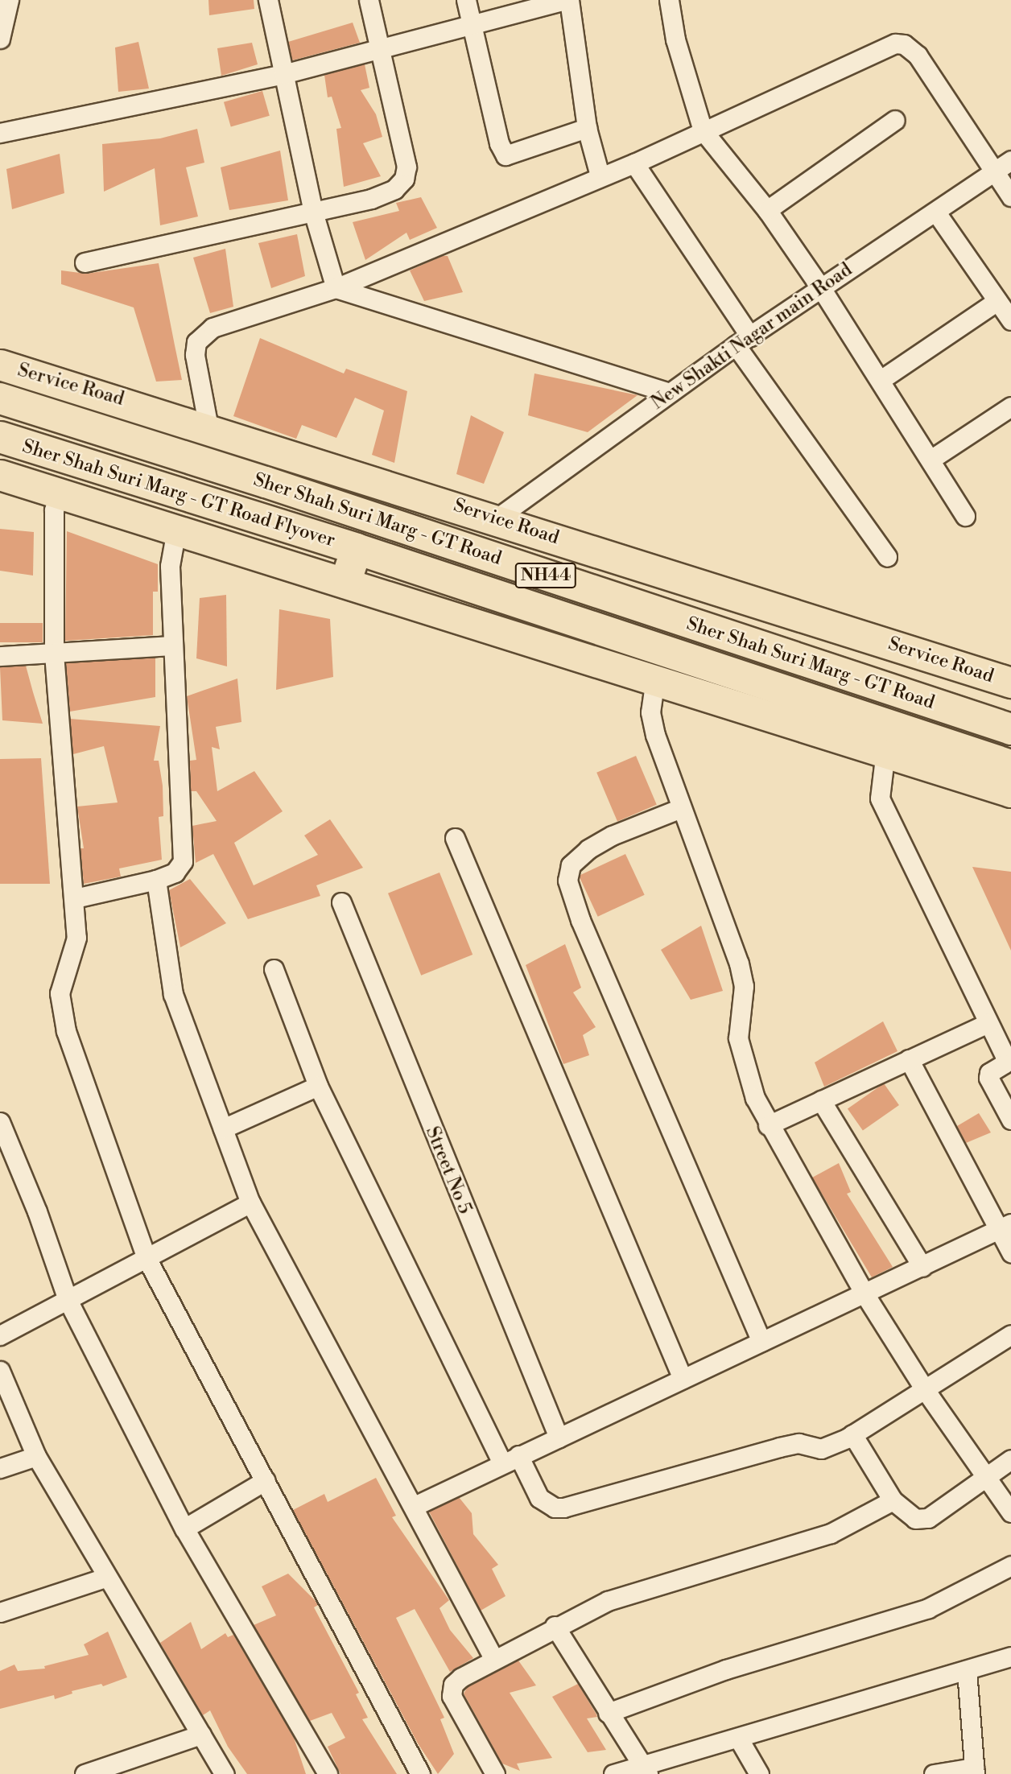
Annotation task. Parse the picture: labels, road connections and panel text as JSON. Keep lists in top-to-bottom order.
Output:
{
  "streets": {
    "highway": ["Sher Shah Suri Marg - GT Road Flyover", "Sher Shah Suri Marg - GT Road", "NH44"],
    "main road": ["Service Road"],
    "street": ["New Shakti Nagar main Road", "Street No 5"]
  },
  "crossings": [
    ["New Shakti Nagar main Road", "Service Road"],
    ["Sher Shah Suri Marg - GT Road Flyover", "Sher Shah Suri Marg - GT Road"]
  ]
}
